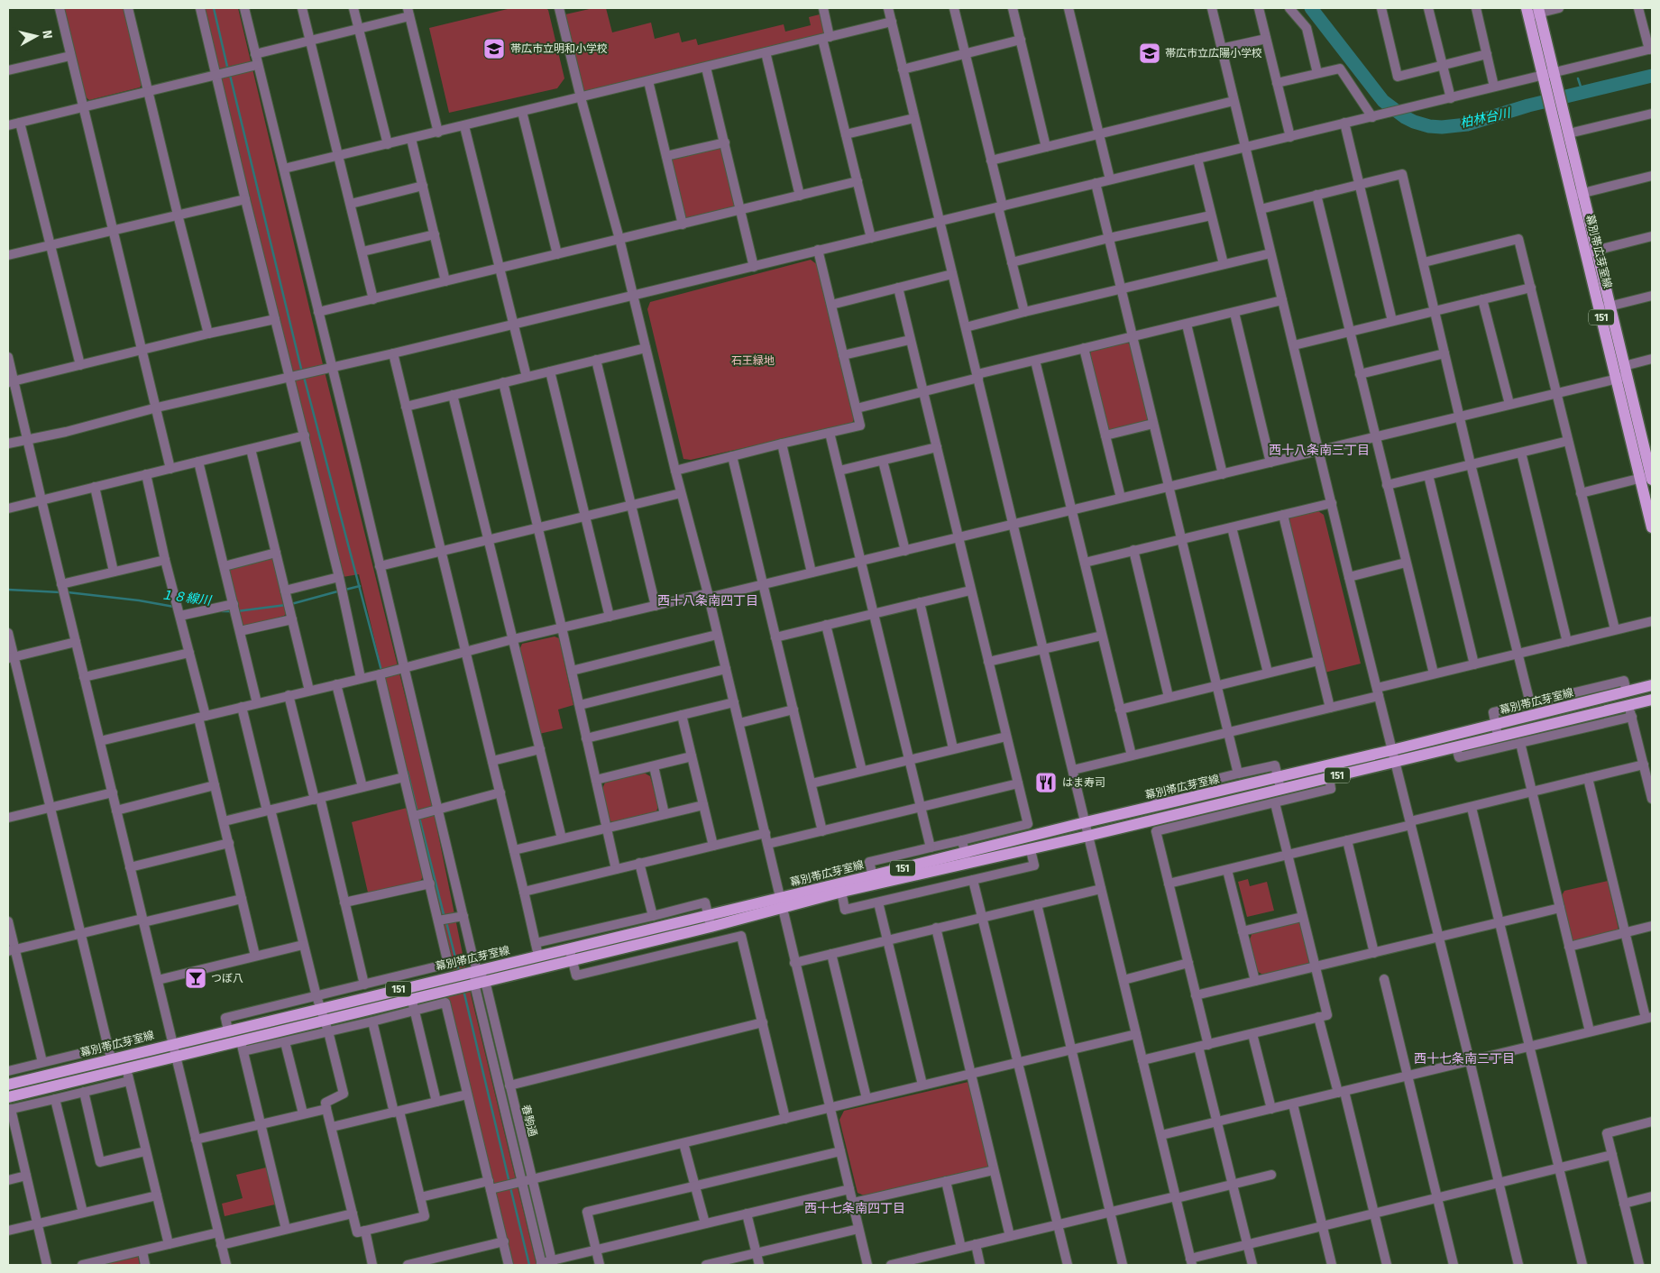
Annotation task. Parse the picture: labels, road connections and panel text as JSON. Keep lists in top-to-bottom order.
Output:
{
  "streets": {
    "main road": ["幕別帯広芽室線", "151"],
    "street": ["春駒通"]
  },
  "crossings": [
    ["幕別帯広芽室線", "春駒通"]
  ],
  "districts": [
    "西十八条南三丁目",
    "西十八条南四丁目",
    "西十七条南三丁目",
    "西十七条南四丁目"
  ],
  "water": ["柏林台川", "１８線川"],
  "parks": ["石王緑地"],
  "places": {
    "school or university": ["帯広市立明和小学校", "帯広市立広陽小学校"],
    "restaurant": ["はま寿司"],
    "bar": ["つぼ八"]
  },
  "north": "right"
}
